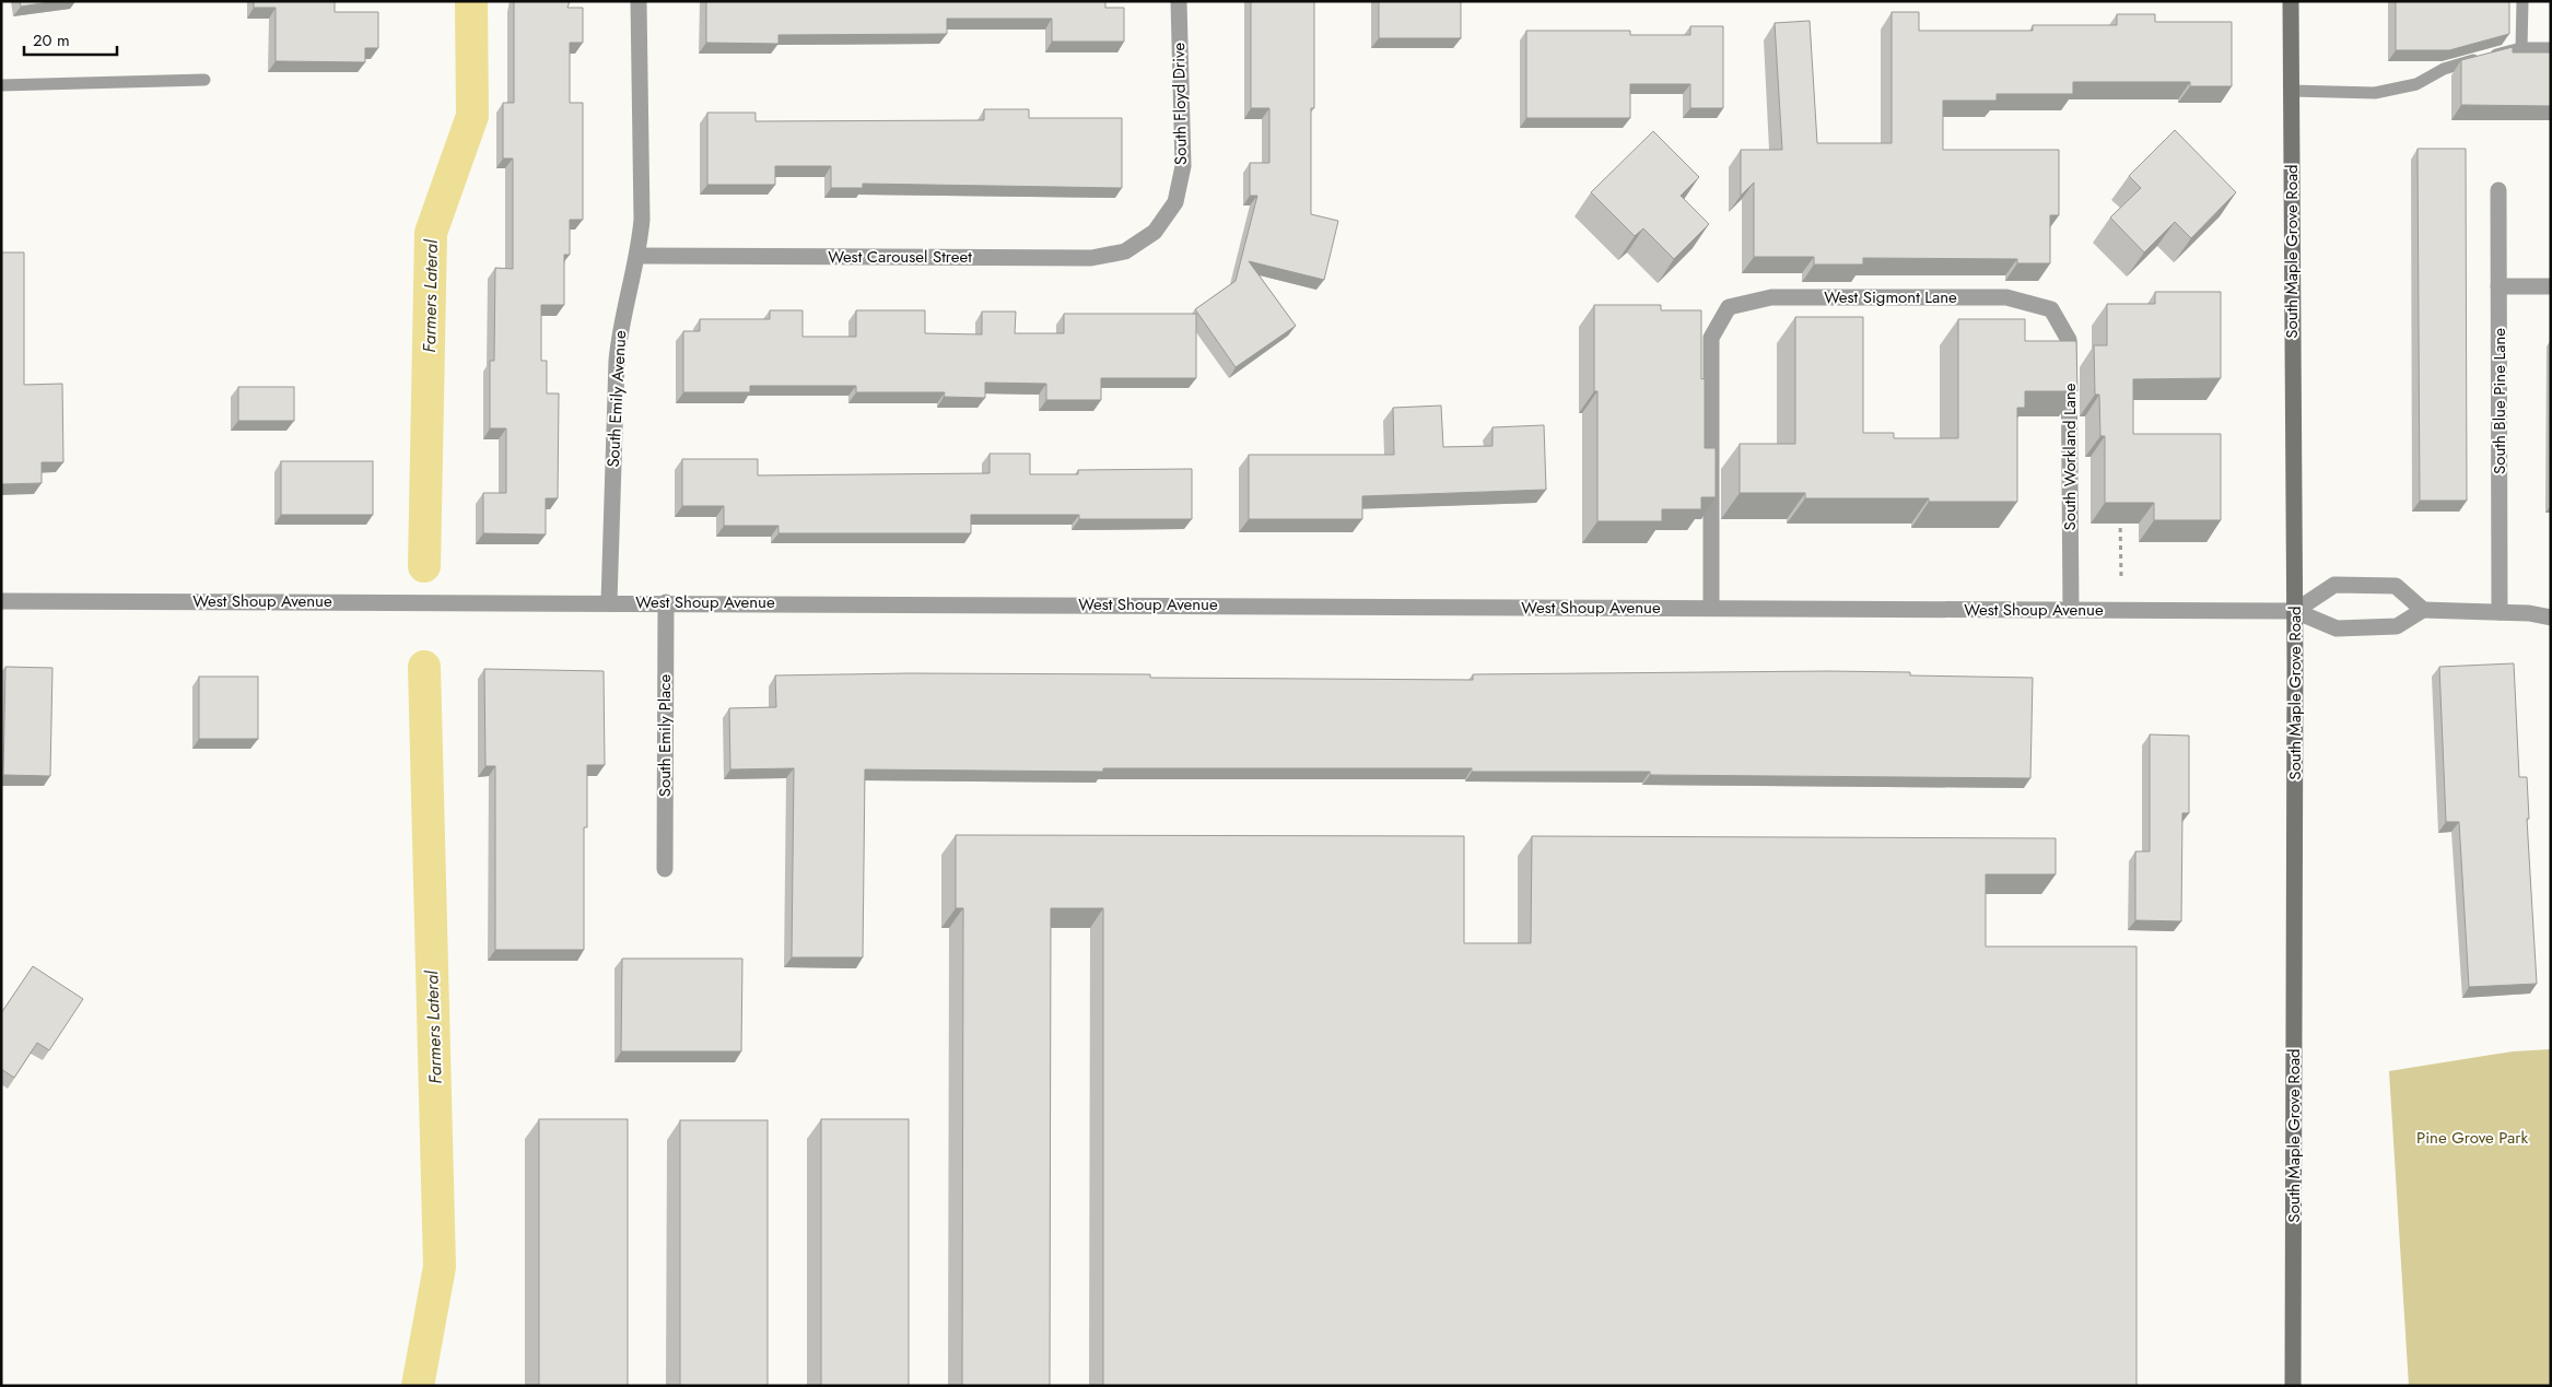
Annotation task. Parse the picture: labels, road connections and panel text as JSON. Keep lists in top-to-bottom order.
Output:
{
  "streets": {
    "main road": ["South Maple Grove Road"],
    "street": [
      "South Floyd Drive",
      "West Carousel Street",
      "West Sigmont Lane",
      "South Emily Avenue",
      "South Blue Pine Lane",
      "South Workland Lane",
      "West Shoup Avenue",
      "South Emily Place"
    ]
  },
  "crossings": [
    ["South Floyd Drive", "West Carousel Street"],
    ["South Maple Grove Road", "West Shoup Avenue"],
    ["West Carousel Street", "South Emily Avenue"],
    ["West Sigmont Lane", "South Workland Lane"],
    ["West Sigmont Lane", "West Shoup Avenue"],
    ["South Emily Avenue", "West Shoup Avenue"],
    ["South Workland Lane", "West Shoup Avenue"],
    ["West Shoup Avenue", "South Emily Place"]
  ],
  "water": ["Farmers Lateral"],
  "parks": ["Pine Grove Park"],
  "scale_bar": "20 m"
}
